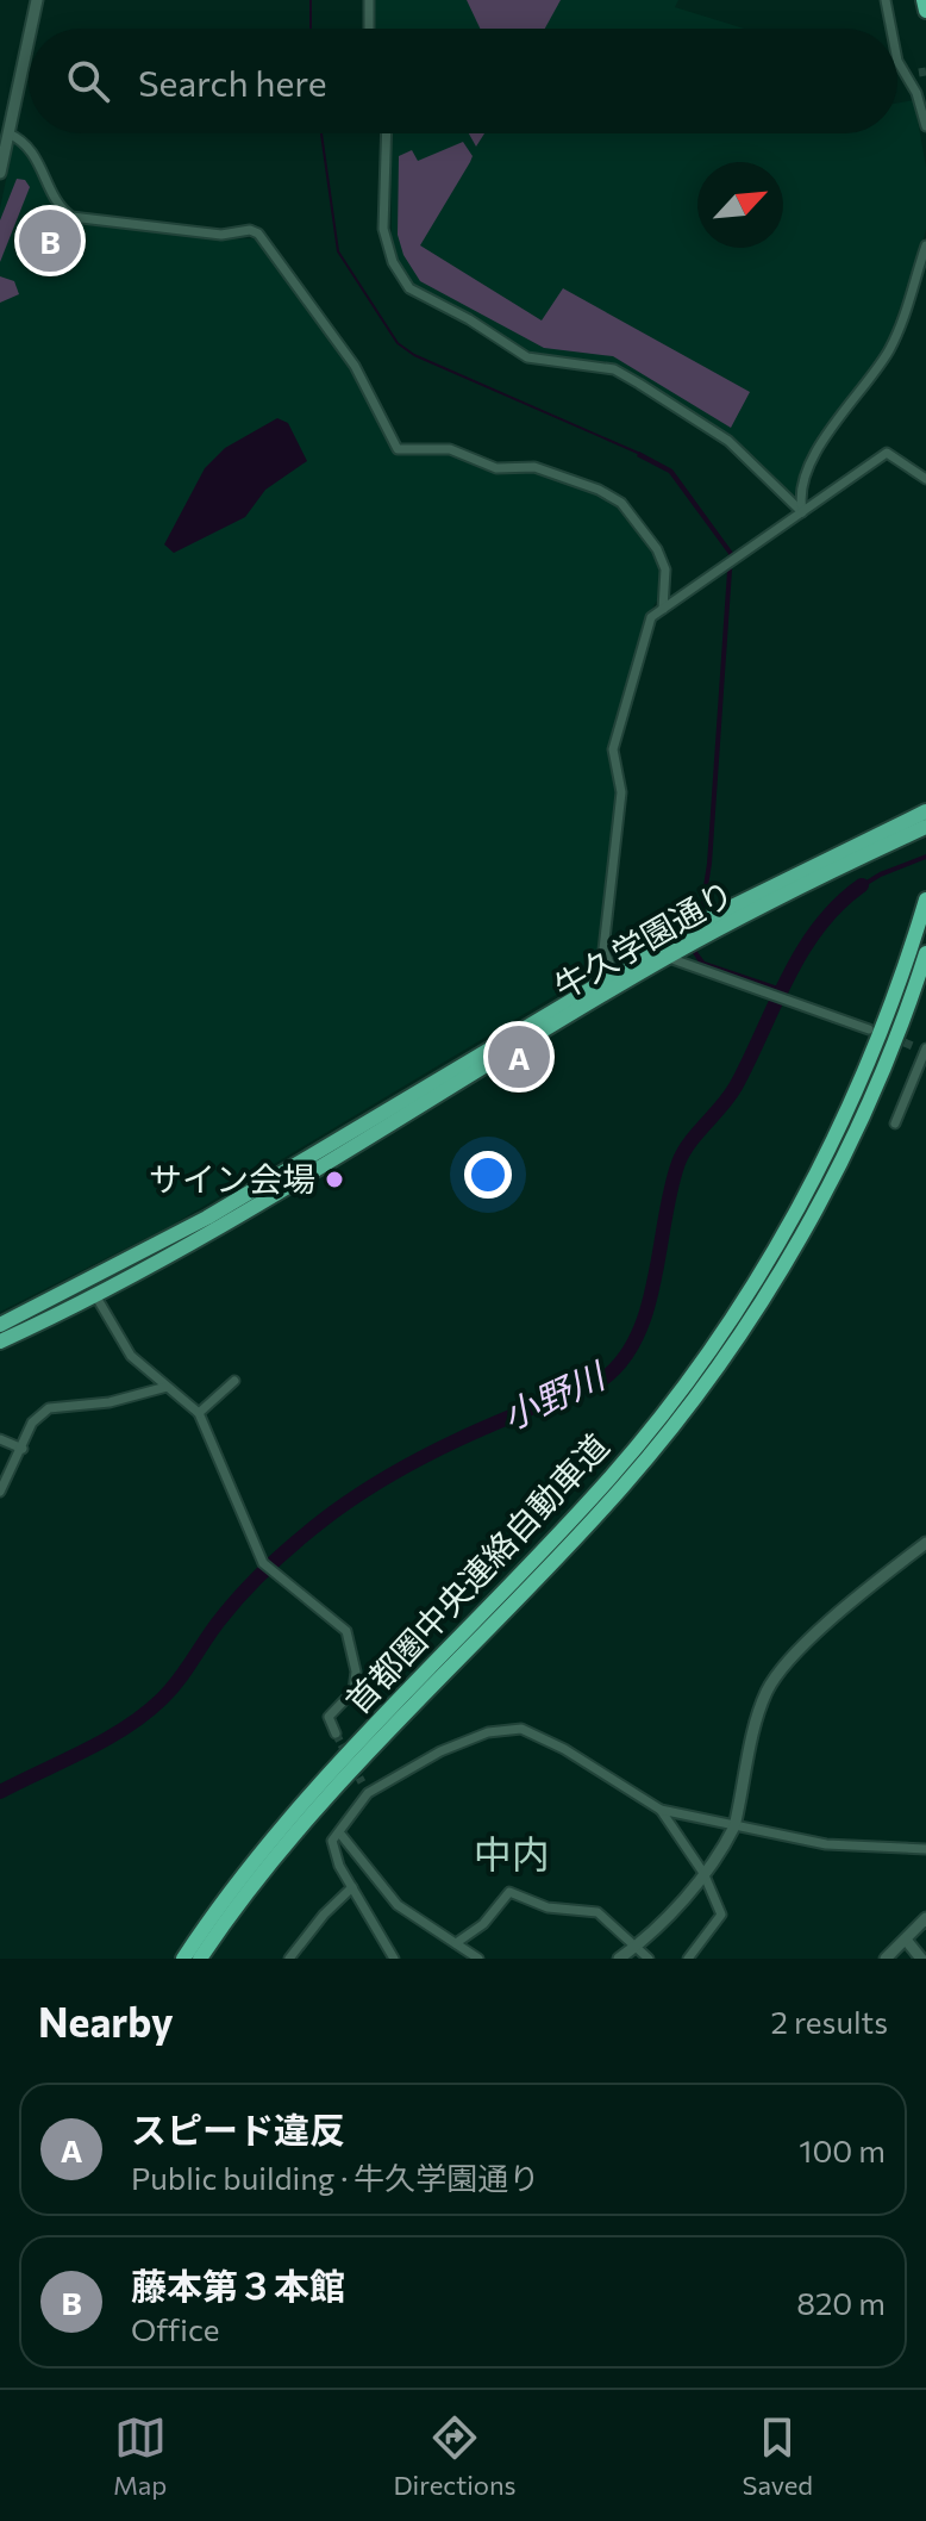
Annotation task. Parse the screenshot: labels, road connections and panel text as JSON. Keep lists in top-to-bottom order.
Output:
{
  "streets": {
    "highway": ["牛久学園通り", "首都圏中央連絡自動車道"]
  },
  "districts": ["中内"],
  "water": ["小野川"],
  "places": ["サイン会場"],
  "north": "top right",
  "page": {
    "search": "Search here",
    "pins": ["B", "A"],
    "heading": ["Nearby", "2 results"],
    "list": [
      {
        "mark": "A",
        "name": "スピード違反",
        "note": "Public building · 牛久学園通り",
        "value": "100 m"
      },
      {
        "mark": "B",
        "name": "藤本第３本館",
        "note": "Office",
        "value": "820 m"
      }
    ],
    "nav": ["Map", "Directions", "Saved"]
  }
}
